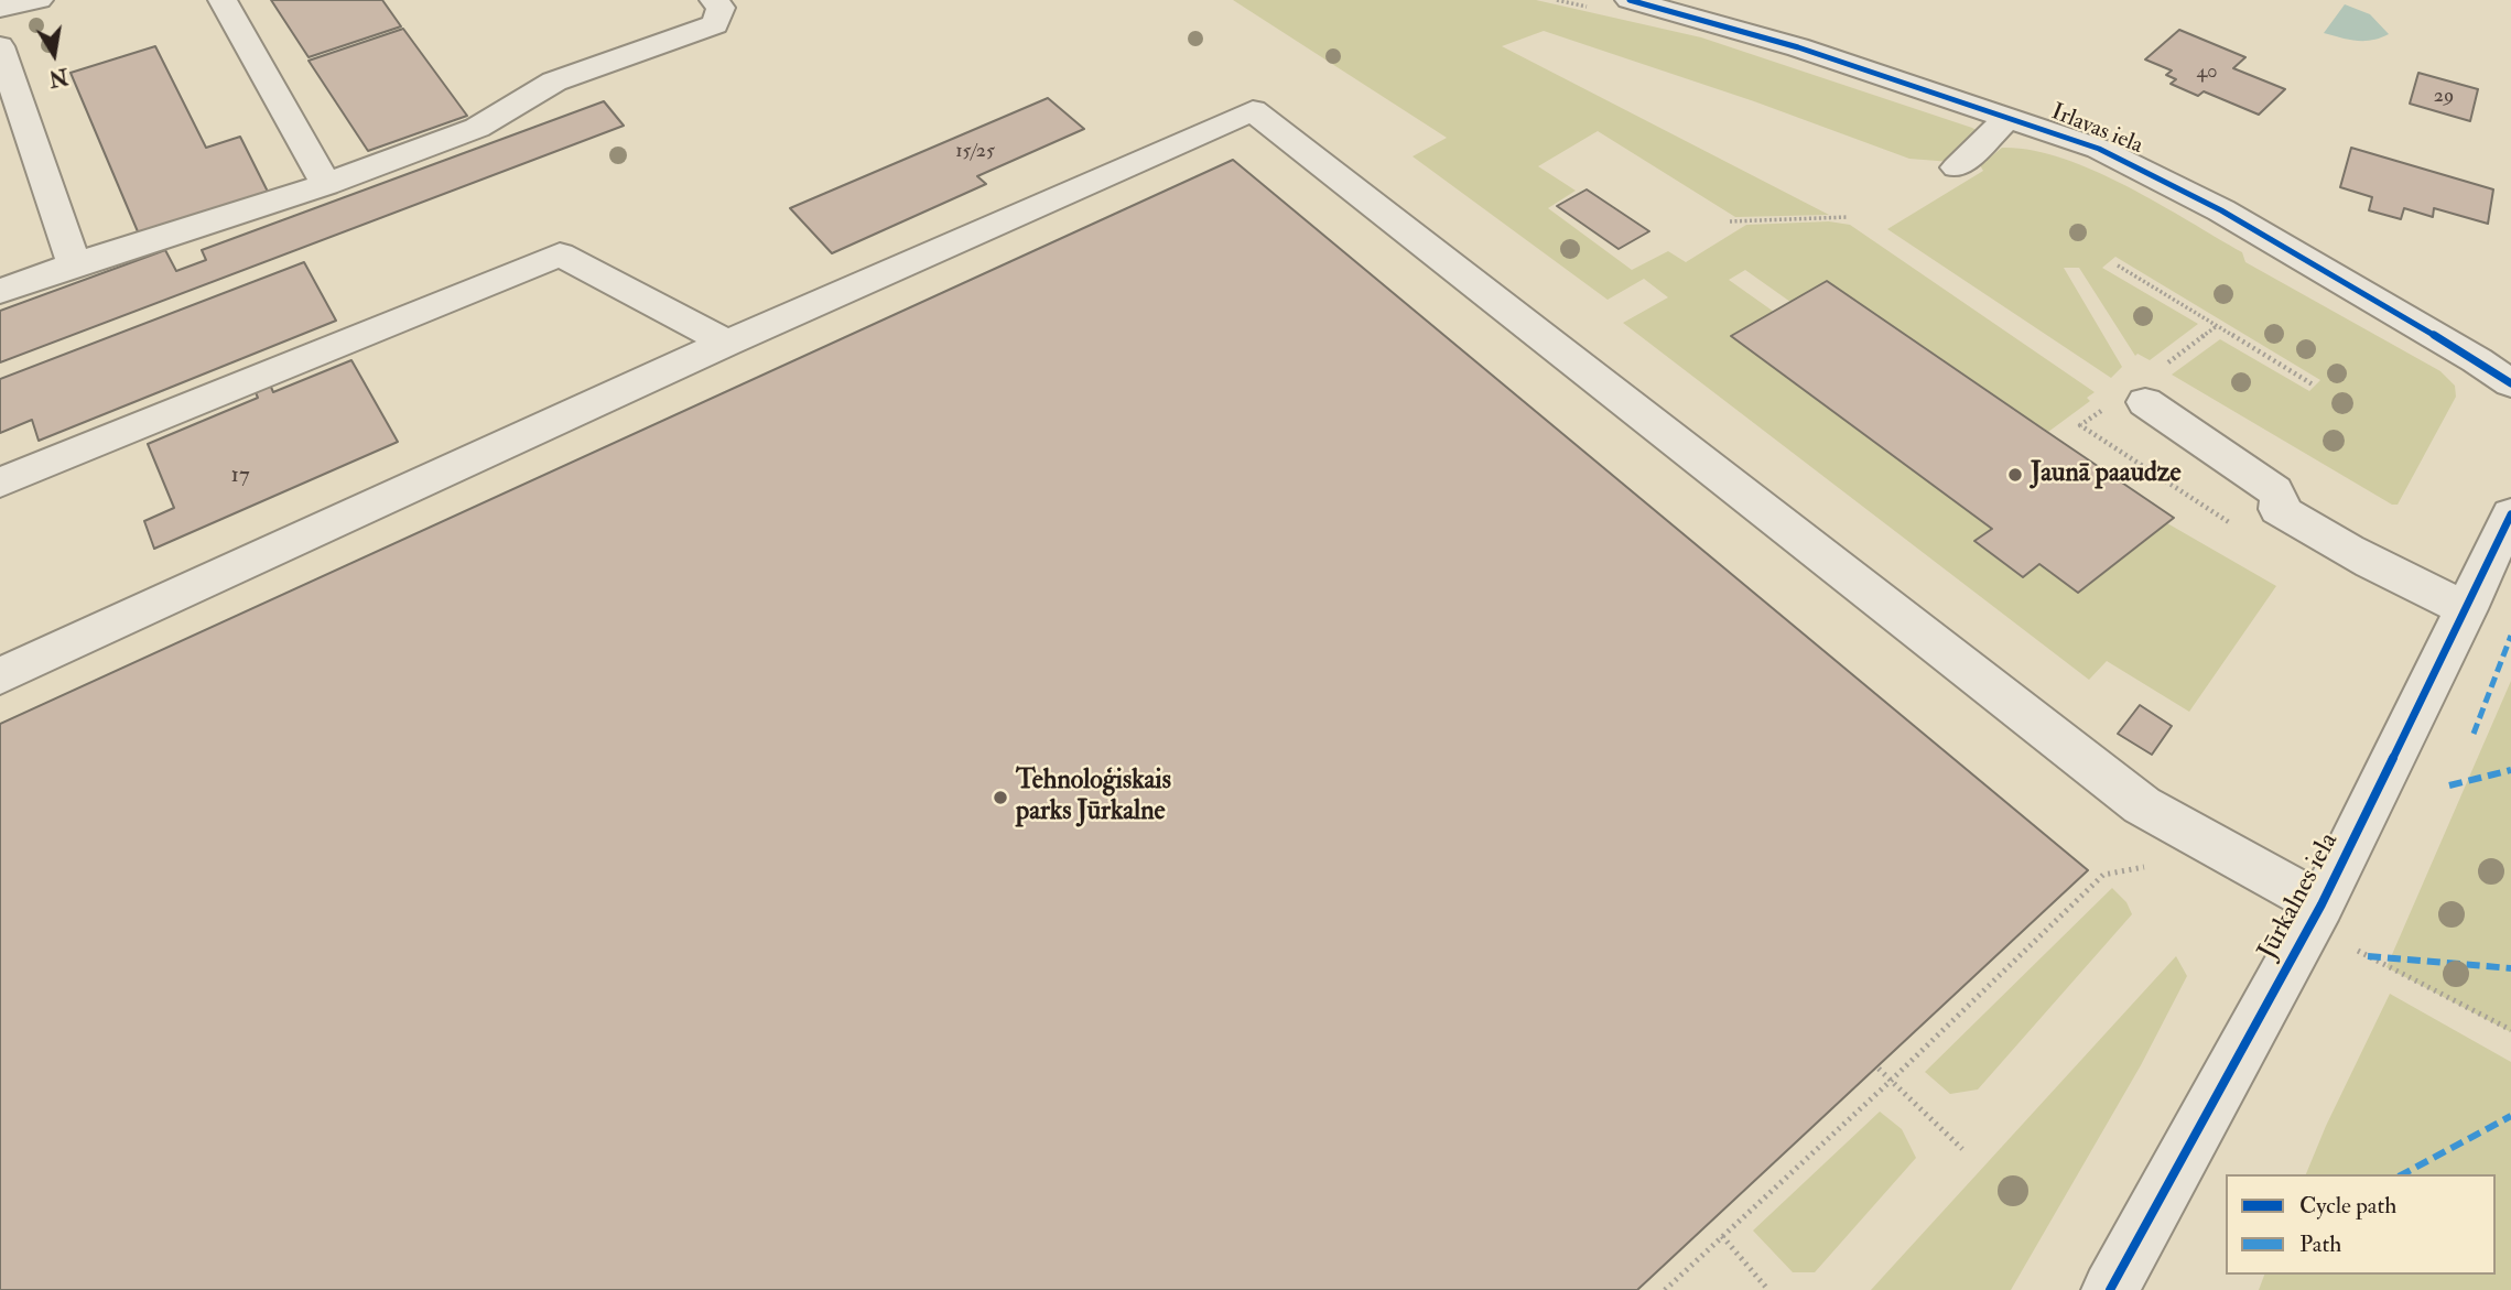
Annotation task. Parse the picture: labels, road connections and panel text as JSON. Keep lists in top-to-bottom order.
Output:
{
  "streets": {
    "street": ["Irlavas iela", "Jūrkalnes iela"]
  },
  "places": ["Jaunā paaudze", "Tehnoloģiskais parks Jūrkalne"],
  "house_numbers": [
    "40",
    "29",
    "15/25",
    "17"
  ],
  "legend": ["Cycle path", "Path"],
  "north": "bottom"
}
